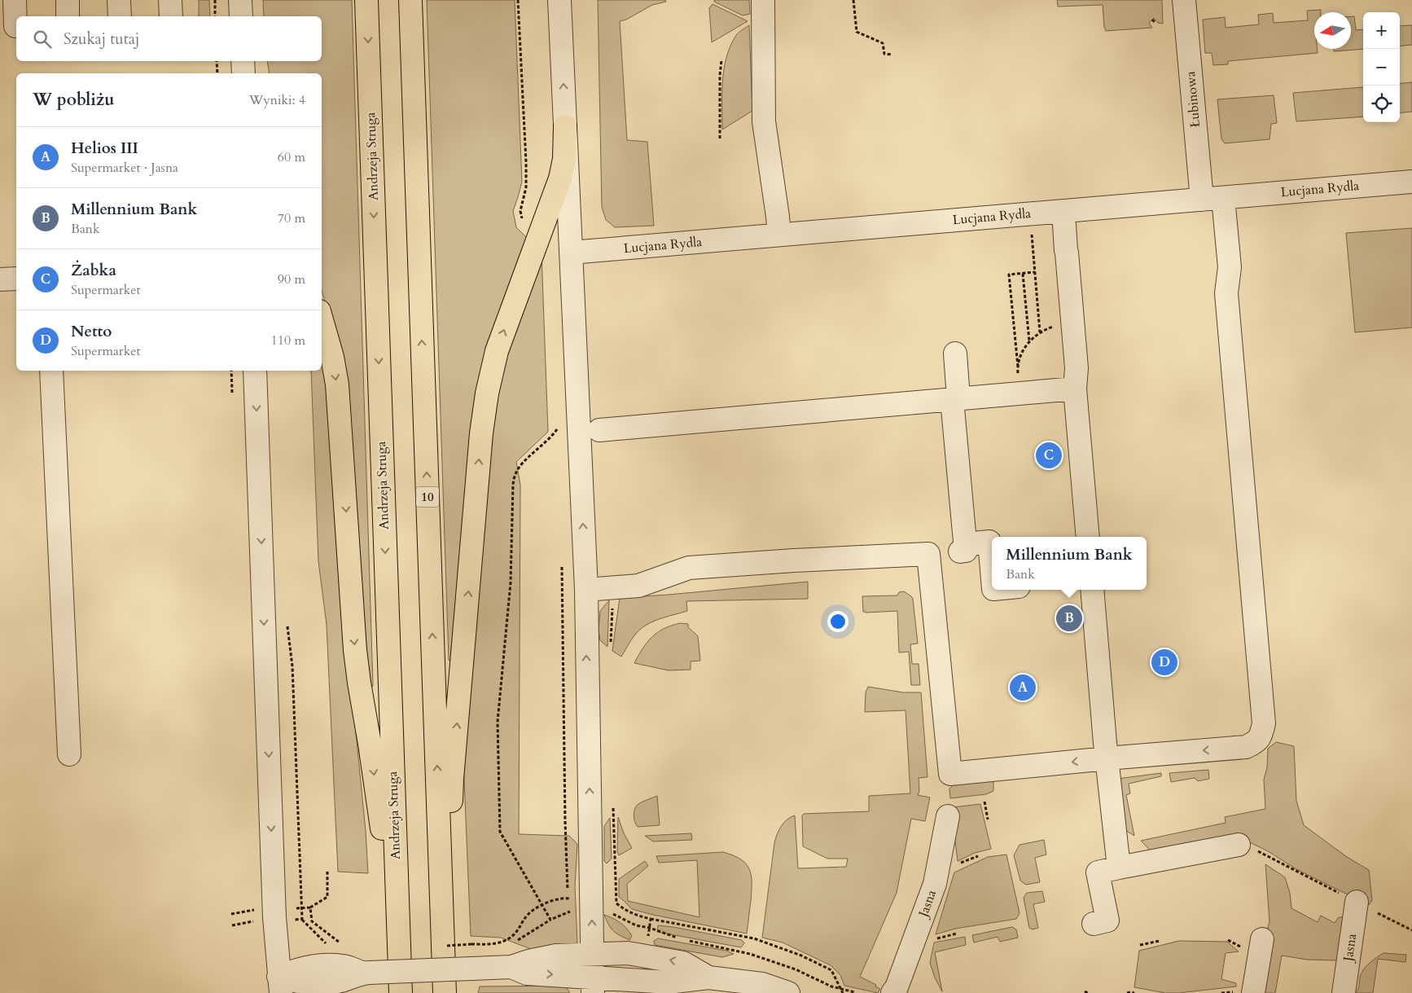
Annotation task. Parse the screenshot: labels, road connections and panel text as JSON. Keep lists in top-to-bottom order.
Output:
{
  "streets": {
    "main road": ["Andrzeja Struga", "10"],
    "street": ["Łubinowa", "Lucjana Rydla", "Jasna"]
  },
  "crossings": [
    ["Łubinowa", "Lucjana Rydla"]
  ],
  "north": "left",
  "page": {
    "map_buttons": ["+", "−"],
    "search": "Szukaj tutaj",
    "heading": ["W pobliżu", "Wyniki: 4"],
    "list": [
      {
        "mark": "A",
        "name": "Helios III",
        "note": "Supermarket · Jasna",
        "value": "60 m"
      },
      {
        "mark": "B",
        "name": "Millennium Bank",
        "note": "Bank",
        "value": "70 m"
      },
      {
        "mark": "C",
        "name": "Żabka",
        "note": "Supermarket",
        "value": "90 m"
      },
      {
        "mark": "D",
        "name": "Netto",
        "note": "Supermarket",
        "value": "110 m"
      }
    ],
    "pins": [
      "C",
      "B",
      "D",
      "A"
    ],
    "popup": ["Millennium Bank", "Bank"]
  }
}
